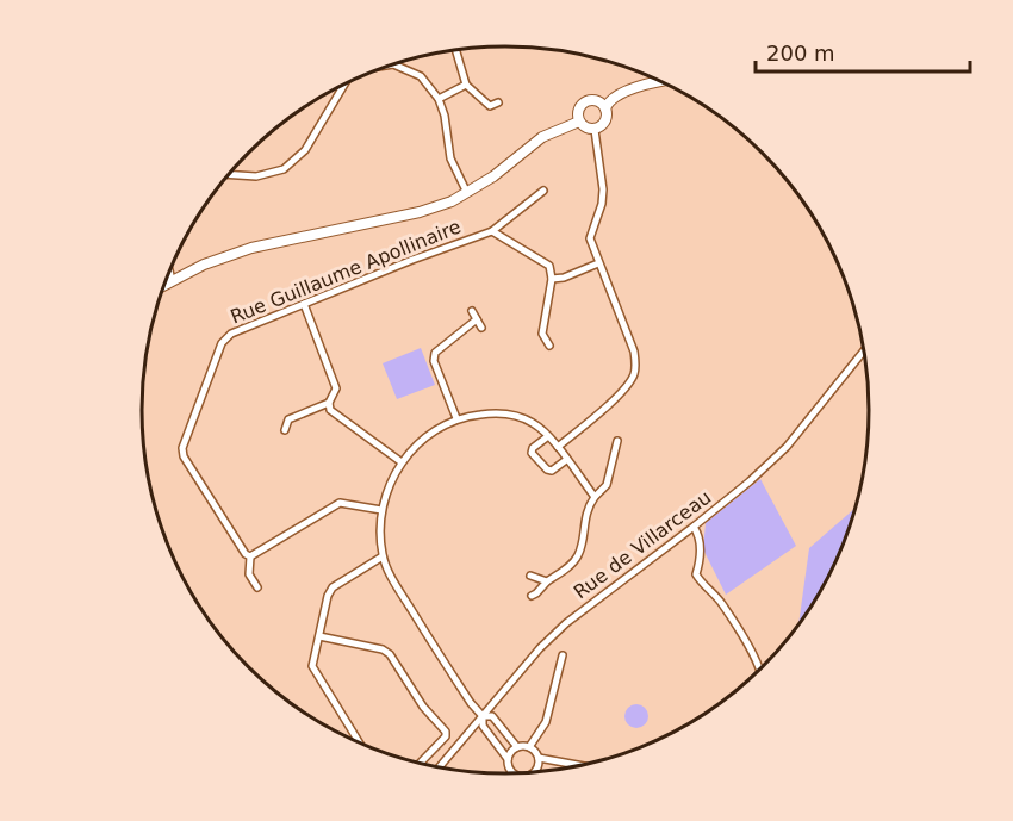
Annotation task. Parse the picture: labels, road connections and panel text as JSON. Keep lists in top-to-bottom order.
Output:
{
  "streets": {
    "street": ["Rue Guillaume Apollinaire", "Rue de Villarceau"]
  },
  "scale_bar": "200 m"
}
